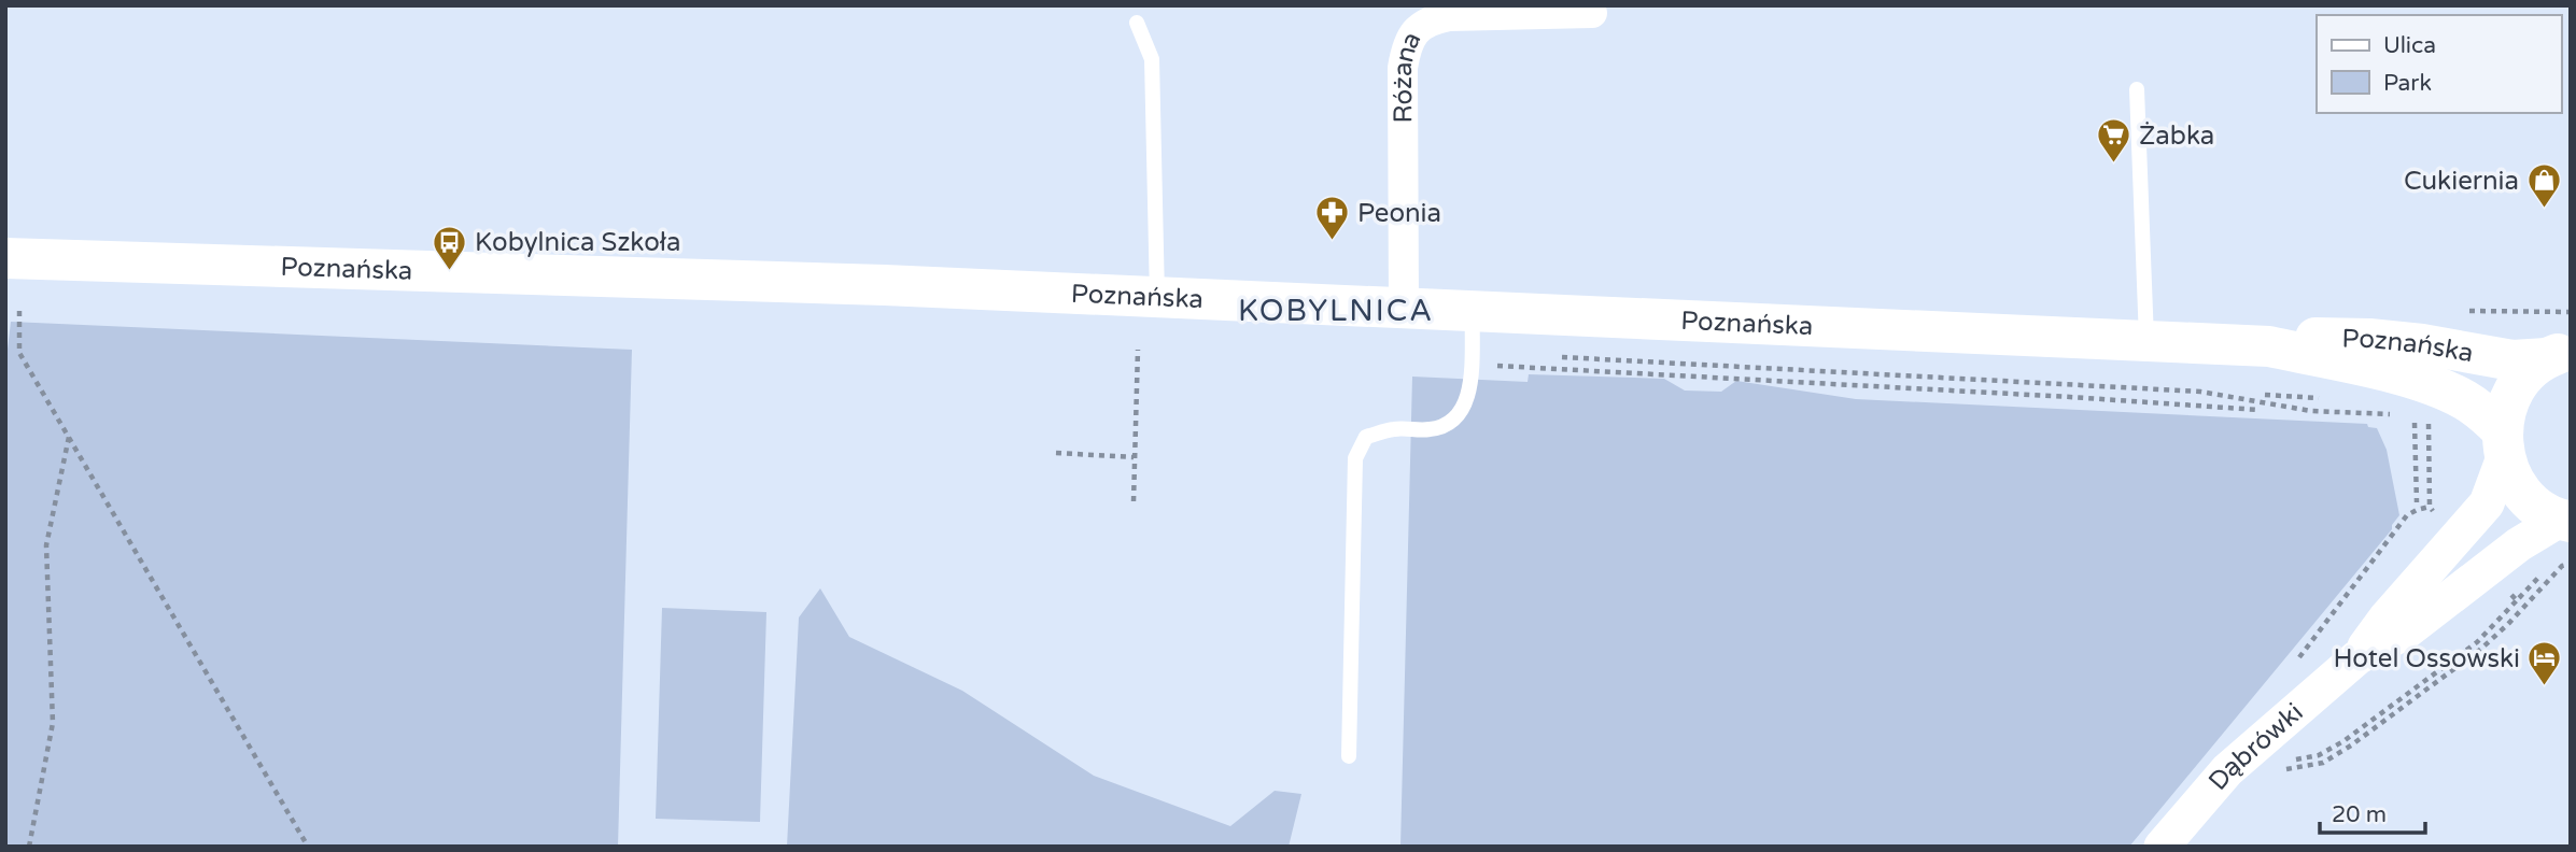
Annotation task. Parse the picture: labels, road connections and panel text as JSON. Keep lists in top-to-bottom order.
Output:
{
  "streets": {
    "main road": ["Poznańska"],
    "street": ["Różana", "Dąbrówki"]
  },
  "crossings": [
    ["Różana", "Poznańska"],
    ["Poznańska", "Dąbrówki"]
  ],
  "districts": ["KOBYLNICA"],
  "places": {
    "supermarket": ["Żabka"],
    "shop": ["Cukiernia"],
    "pharmacy": ["Peonia"],
    "bus stop": ["Kobylnica Szkoła"],
    "hotel": ["Hotel Ossowski"]
  },
  "legend": ["Ulica", "Park"],
  "scale_bar": "20 m"
}
